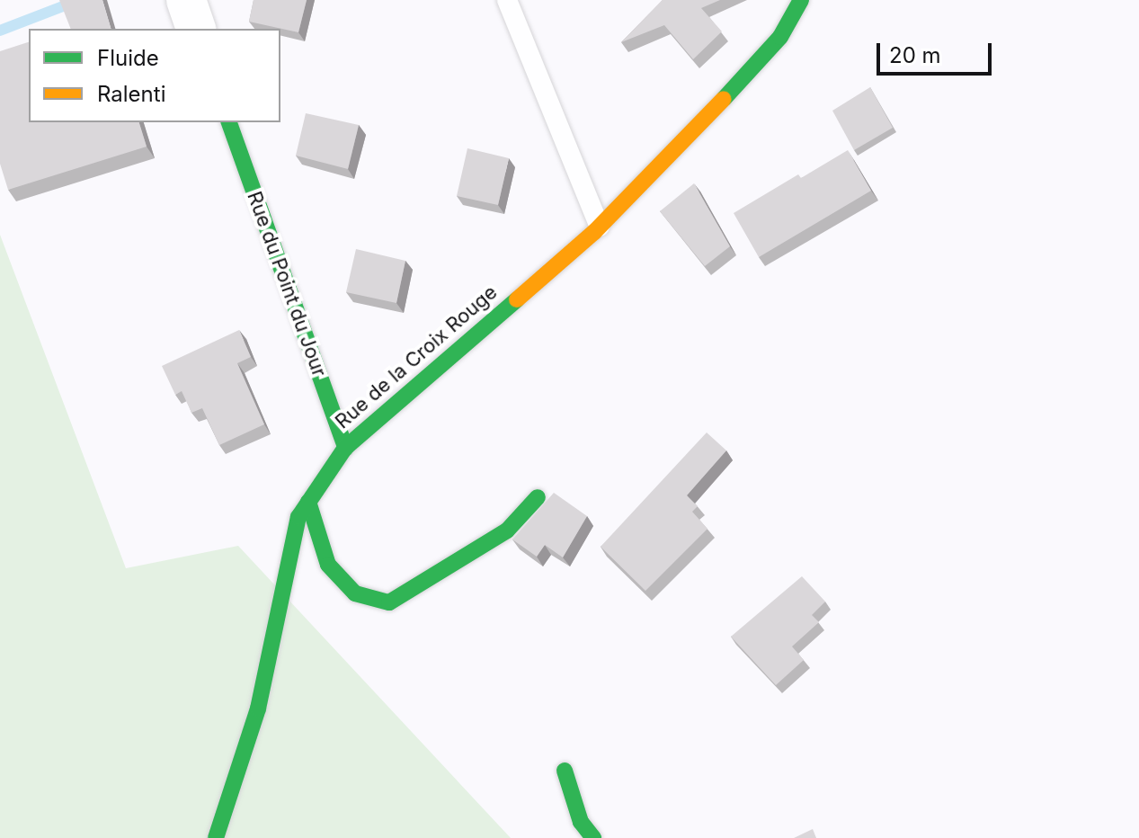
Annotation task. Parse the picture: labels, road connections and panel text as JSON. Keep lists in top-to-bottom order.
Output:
{
  "streets": {
    "street": ["Rue du Point du Jour", "Rue de la Croix Rouge"]
  },
  "crossings": [
    ["Rue du Point du Jour", "Rue de la Croix Rouge"]
  ],
  "legend": ["Fluide", "Ralenti"],
  "scale_bar": "20 m"
}
